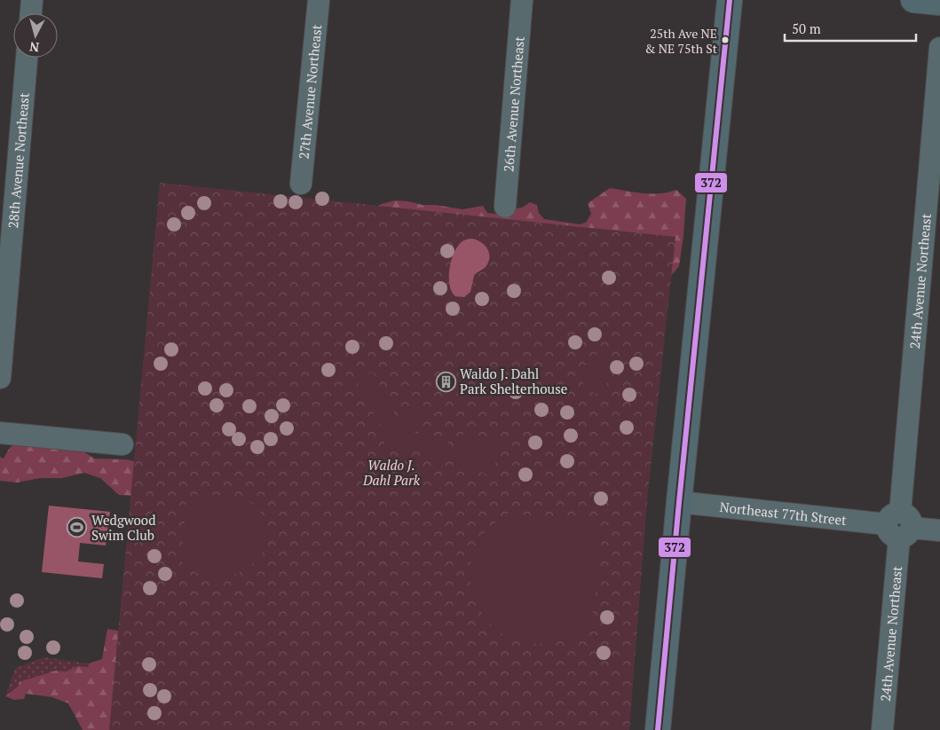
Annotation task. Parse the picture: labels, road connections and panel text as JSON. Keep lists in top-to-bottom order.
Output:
{
  "streets": {
    "street": [
      "27th Avenue Northeast",
      "26th Avenue Northeast",
      "28th Avenue Northeast",
      "24th Avenue Northeast",
      "Northeast 77th Street"
    ]
  },
  "crossings": [
    ["24th Avenue Northeast", "Northeast 77th Street"]
  ],
  "parks": ["Waldo J. Dahl Park"],
  "places": {
    "other": ["25th Ave NE & NE 75th St"],
    "building": ["Waldo J. Dahl Park Shelterhouse"],
    "sports": ["Wedgwood Swim Club"]
  },
  "lines": ["transit line 372"],
  "scale_bar": "50 m",
  "north": "bottom"
}
